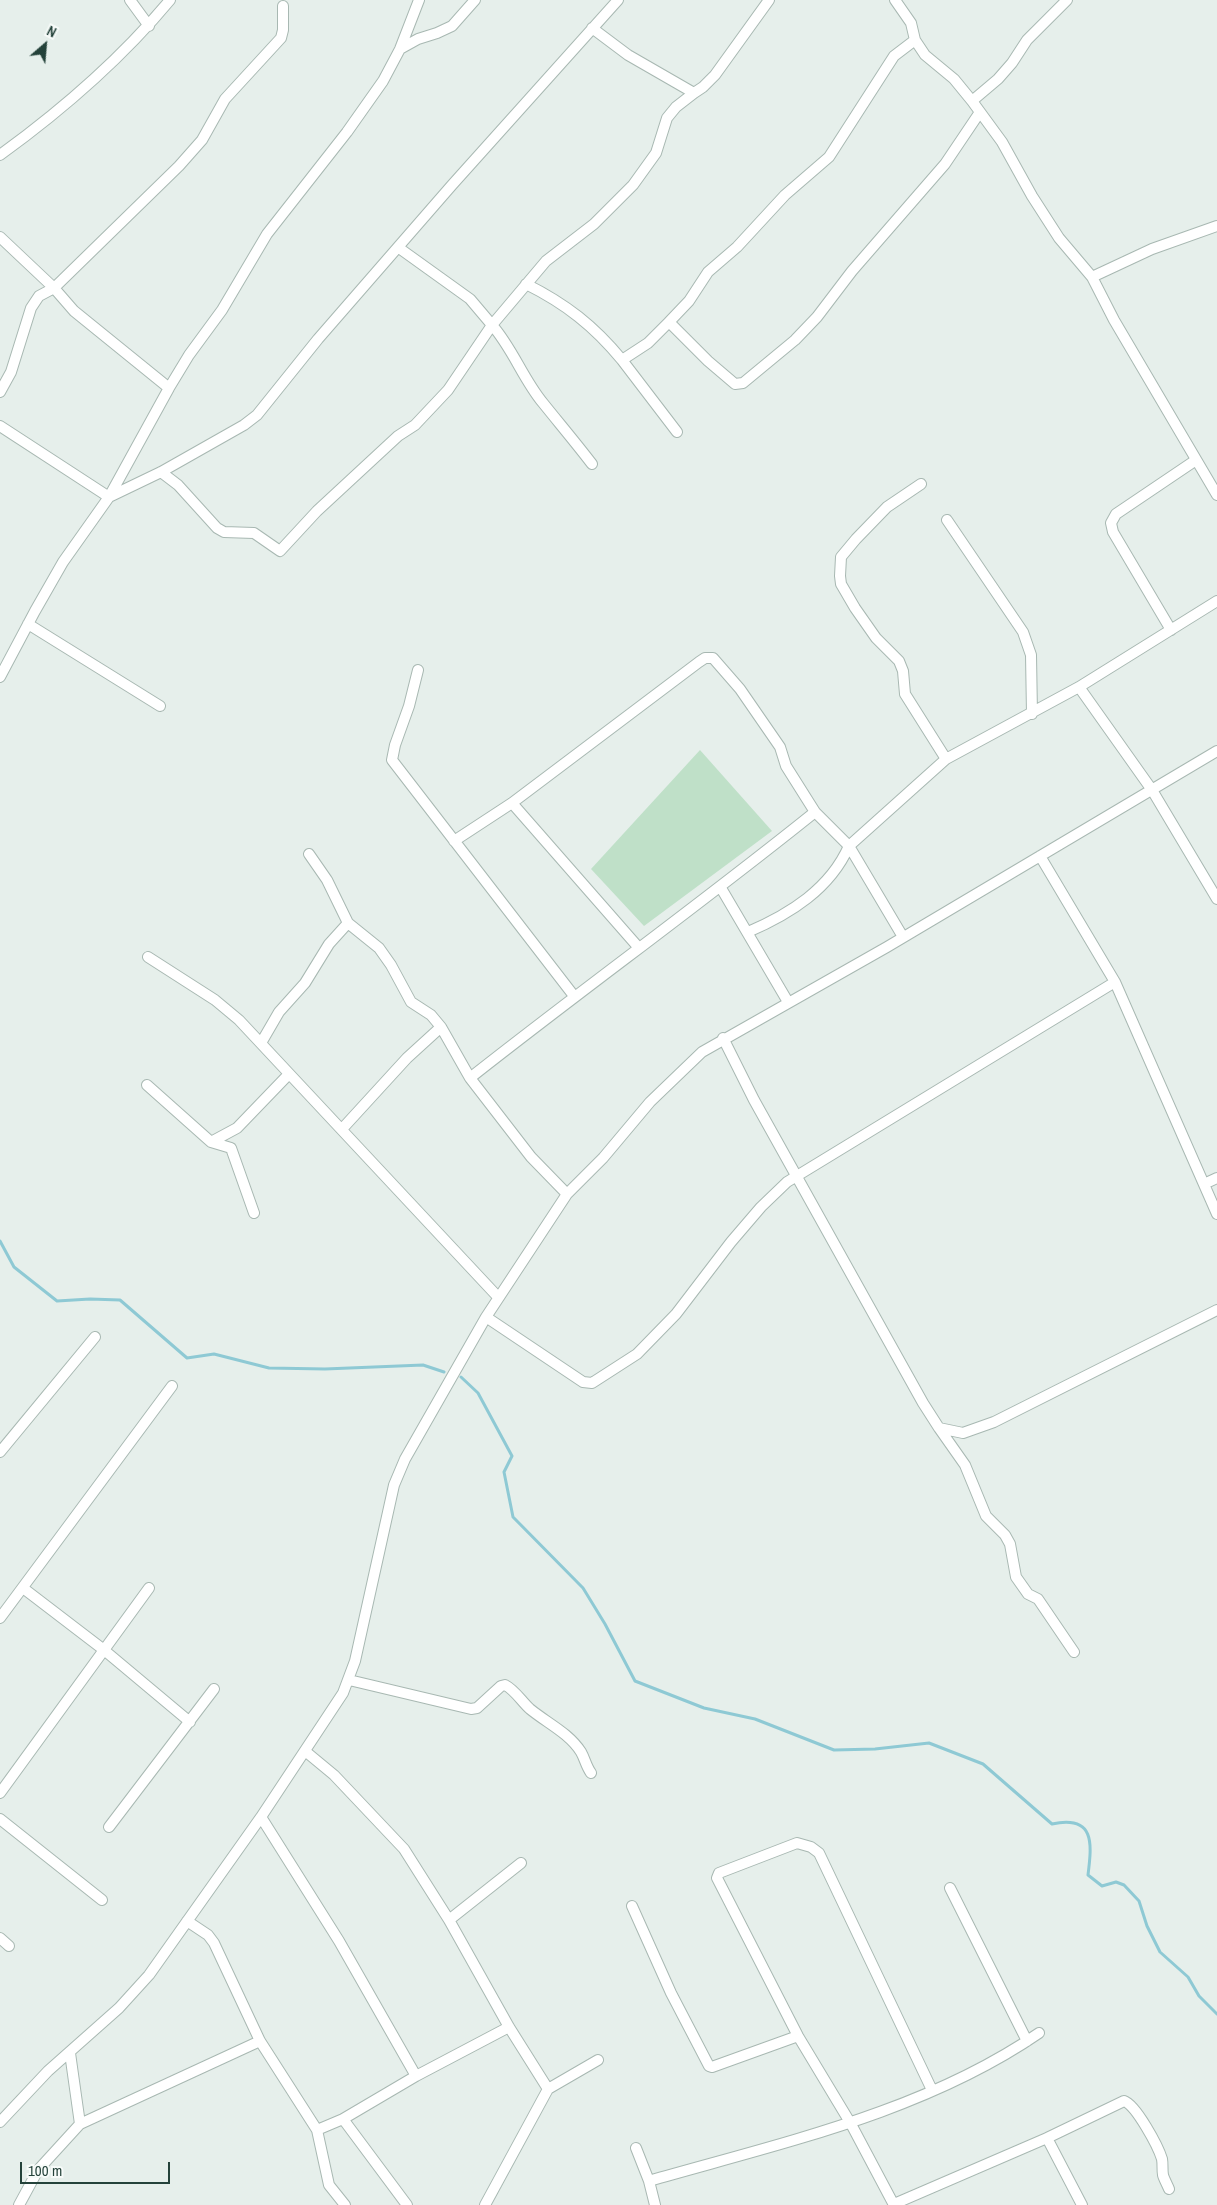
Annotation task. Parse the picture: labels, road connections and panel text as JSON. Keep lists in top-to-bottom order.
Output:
{
  "scale_bar": "100 m",
  "north": "top right"
}
